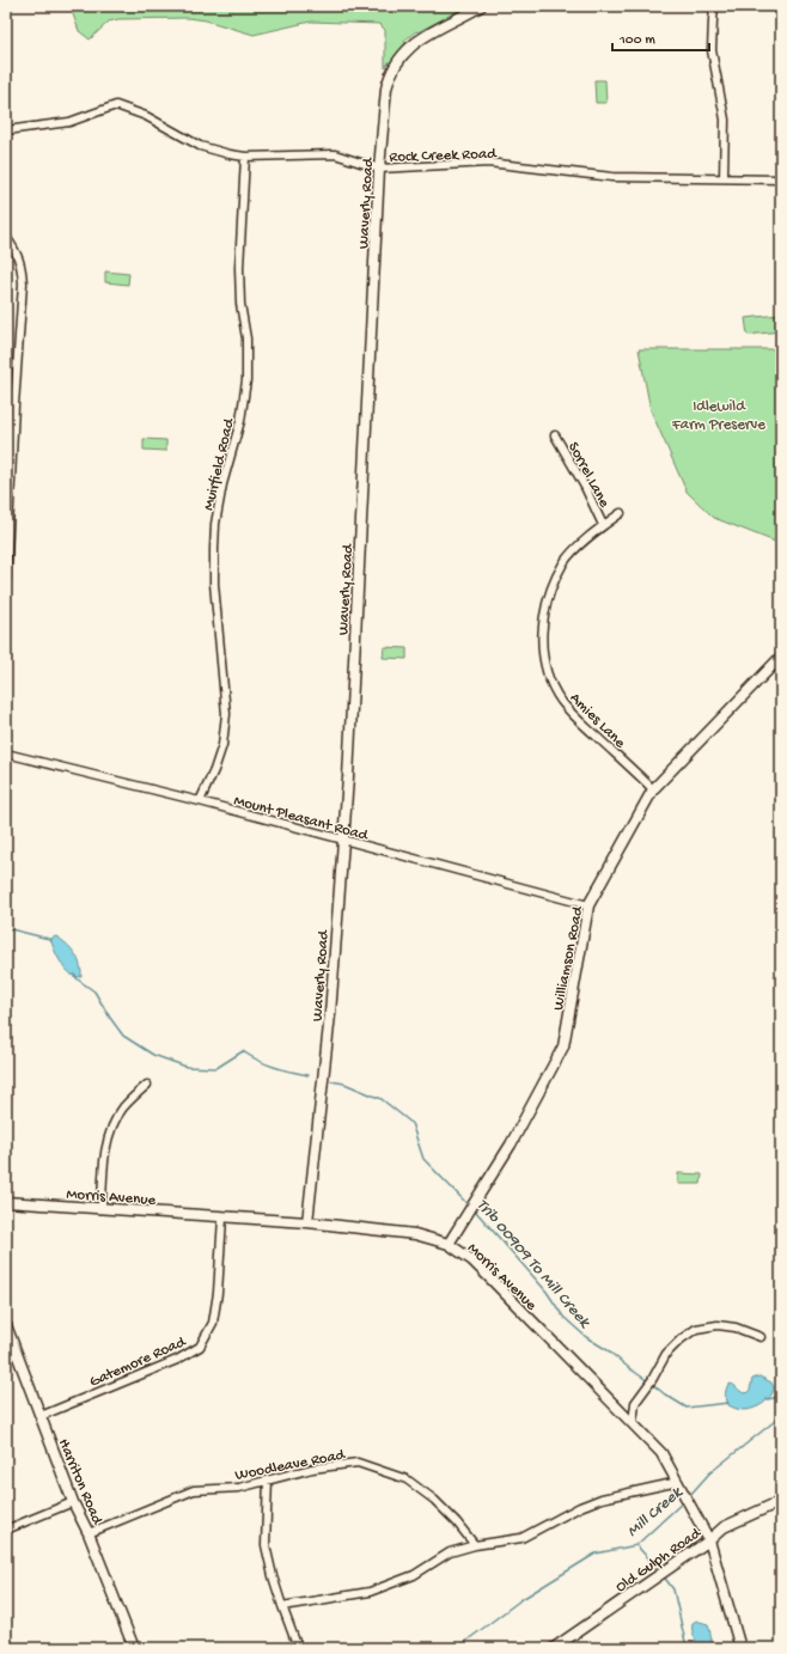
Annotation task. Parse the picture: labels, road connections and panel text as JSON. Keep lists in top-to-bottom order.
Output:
{
  "streets": {
    "street": [
      "Rock Creek Road",
      "Waverly Road",
      "Muirfield Road",
      "Sorrel Lane",
      "Amies Lane",
      "Mount Pleasant Road",
      "Williamson Road",
      "Morris Avenue",
      "Gatemore Road",
      "Woodleave Road",
      "Harriton Road",
      "Old Gulph Road"
    ]
  },
  "crossings": [
    ["Rock Creek Road", "Waverly Road"],
    ["Rock Creek Road", "Muirfield Road"],
    ["Waverly Road", "Mount Pleasant Road"],
    ["Waverly Road", "Morris Avenue"],
    ["Muirfield Road", "Mount Pleasant Road"],
    ["Sorrel Lane", "Amies Lane"],
    ["Amies Lane", "Williamson Road"],
    ["Mount Pleasant Road", "Williamson Road"],
    ["Williamson Road", "Morris Avenue"],
    ["Morris Avenue", "Gatemore Road"],
    ["Morris Avenue", "Old Gulph Road"],
    ["Gatemore Road", "Harriton Road"],
    ["Woodleave Road", "Harriton Road"]
  ],
  "water": ["Trib 00909 To Mill Creek", "Mill Creek"],
  "parks": ["Idlewild Farm Preserve"],
  "scale_bar": "100 m"
}
